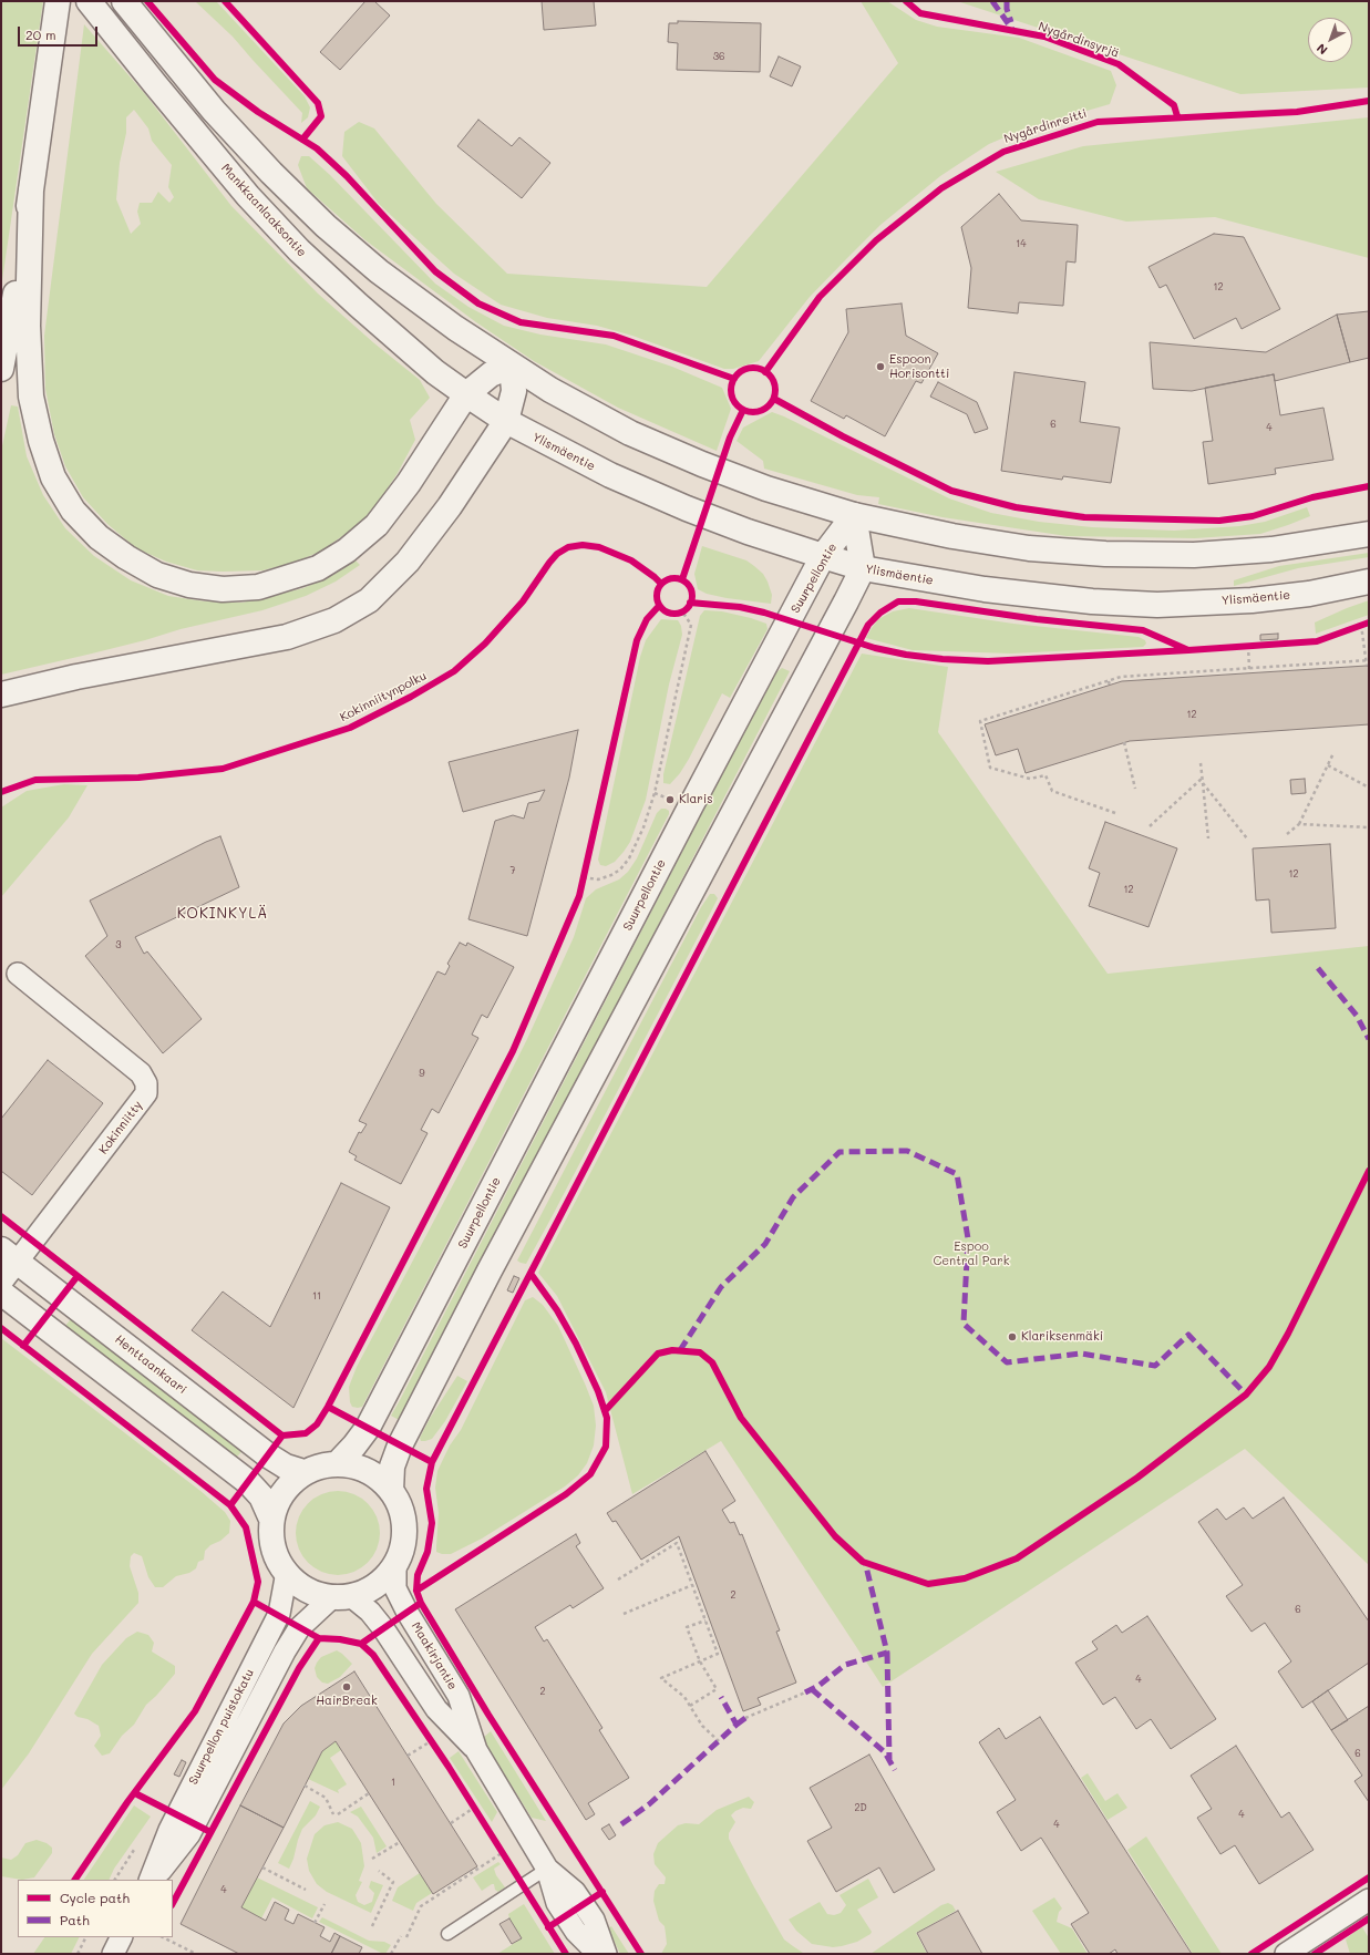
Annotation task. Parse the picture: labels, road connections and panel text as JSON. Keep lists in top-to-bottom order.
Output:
{
  "streets": {
    "main road": [
      "Mankkaanlaaksontie",
      "Ylismäentie",
      "Suurpellontie",
      "Henttaankaari"
    ],
    "street": ["Kokinniitty", "Maakirjantie", "Suurpellon puistokatu"],
    "cycle path": ["Nygårdinsyrjä", "Nygårdinreitti", "Kokinniitynpolku"]
  },
  "crossings": [
    ["Mankkaanlaaksontie", "Ylismäentie"],
    ["Ylismäentie", "Suurpellontie"],
    ["Suurpellontie", "Henttaankaari"],
    ["Suurpellontie", "Maakirjantie"],
    ["Suurpellontie", "Suurpellon puistokatu"],
    ["Kokinniitty", "Henttaankaari"],
    ["Henttaankaari", "Maakirjantie"],
    ["Henttaankaari", "Suurpellon puistokatu"],
    ["Maakirjantie", "Suurpellon puistokatu"]
  ],
  "districts": ["KOKINKYLÄ"],
  "parks": ["Espoo Central Park"],
  "places": [
    "Espoon Horisontti",
    "Klaris",
    "Klariksenmäki",
    "HairBreak"
  ],
  "house_numbers": [
    "36",
    "14",
    "12",
    "6",
    "4",
    "12",
    "7",
    "12",
    "12",
    "3",
    "9",
    "11",
    "2",
    "6",
    "4",
    "2",
    "6",
    "1",
    "2D",
    "4",
    "4",
    "4"
  ],
  "legend": ["Cycle path", "Path"],
  "scale_bar": "20 m",
  "north": "bottom left"
}
